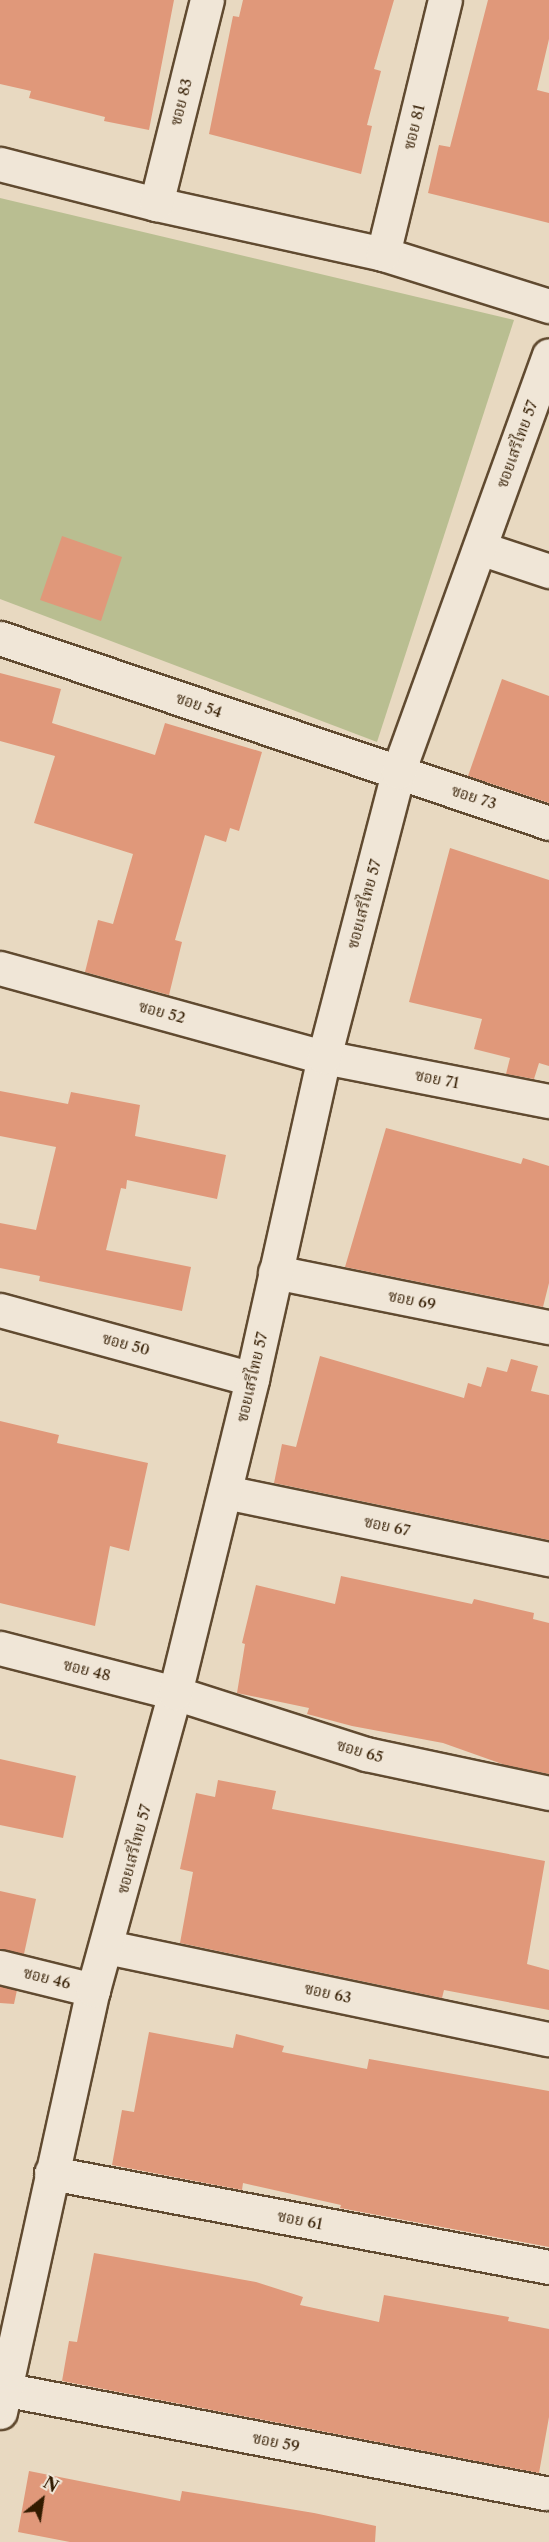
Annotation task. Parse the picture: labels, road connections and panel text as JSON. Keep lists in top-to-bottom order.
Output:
{
  "streets": {
    "street": [
      "ซอย 83",
      "ซอย 81",
      "ซอยเสรีไทย 57",
      "ซอย 54",
      "ซอย 73",
      "ซอย 52",
      "ซอย 71",
      "ซอย 69",
      "ซอย 50",
      "ซอย 67",
      "ซอย 48",
      "ซอย 65",
      "ซอย 46",
      "ซอย 63",
      "ซอย 61",
      "ซอย 59"
    ]
  },
  "crossings": [
    ["ซอยเสรีไทย 57", "ซอย 54"],
    ["ซอยเสรีไทย 57", "ซอย 73"],
    ["ซอยเสรีไทย 57", "ซอย 52"],
    ["ซอยเสรีไทย 57", "ซอย 71"],
    ["ซอยเสรีไทย 57", "ซอย 69"],
    ["ซอยเสรีไทย 57", "ซอย 50"],
    ["ซอยเสรีไทย 57", "ซอย 67"],
    ["ซอยเสรีไทย 57", "ซอย 48"],
    ["ซอยเสรีไทย 57", "ซอย 65"],
    ["ซอยเสรีไทย 57", "ซอย 46"],
    ["ซอยเสรีไทย 57", "ซอย 63"],
    ["ซอยเสรีไทย 57", "ซอย 61"],
    ["ซอยเสรีไทย 57", "ซอย 59"],
    ["ซอย 54", "ซอย 73"],
    ["ซอย 52", "ซอย 71"],
    ["ซอย 48", "ซอย 65"]
  ],
  "north": "top right"
}
